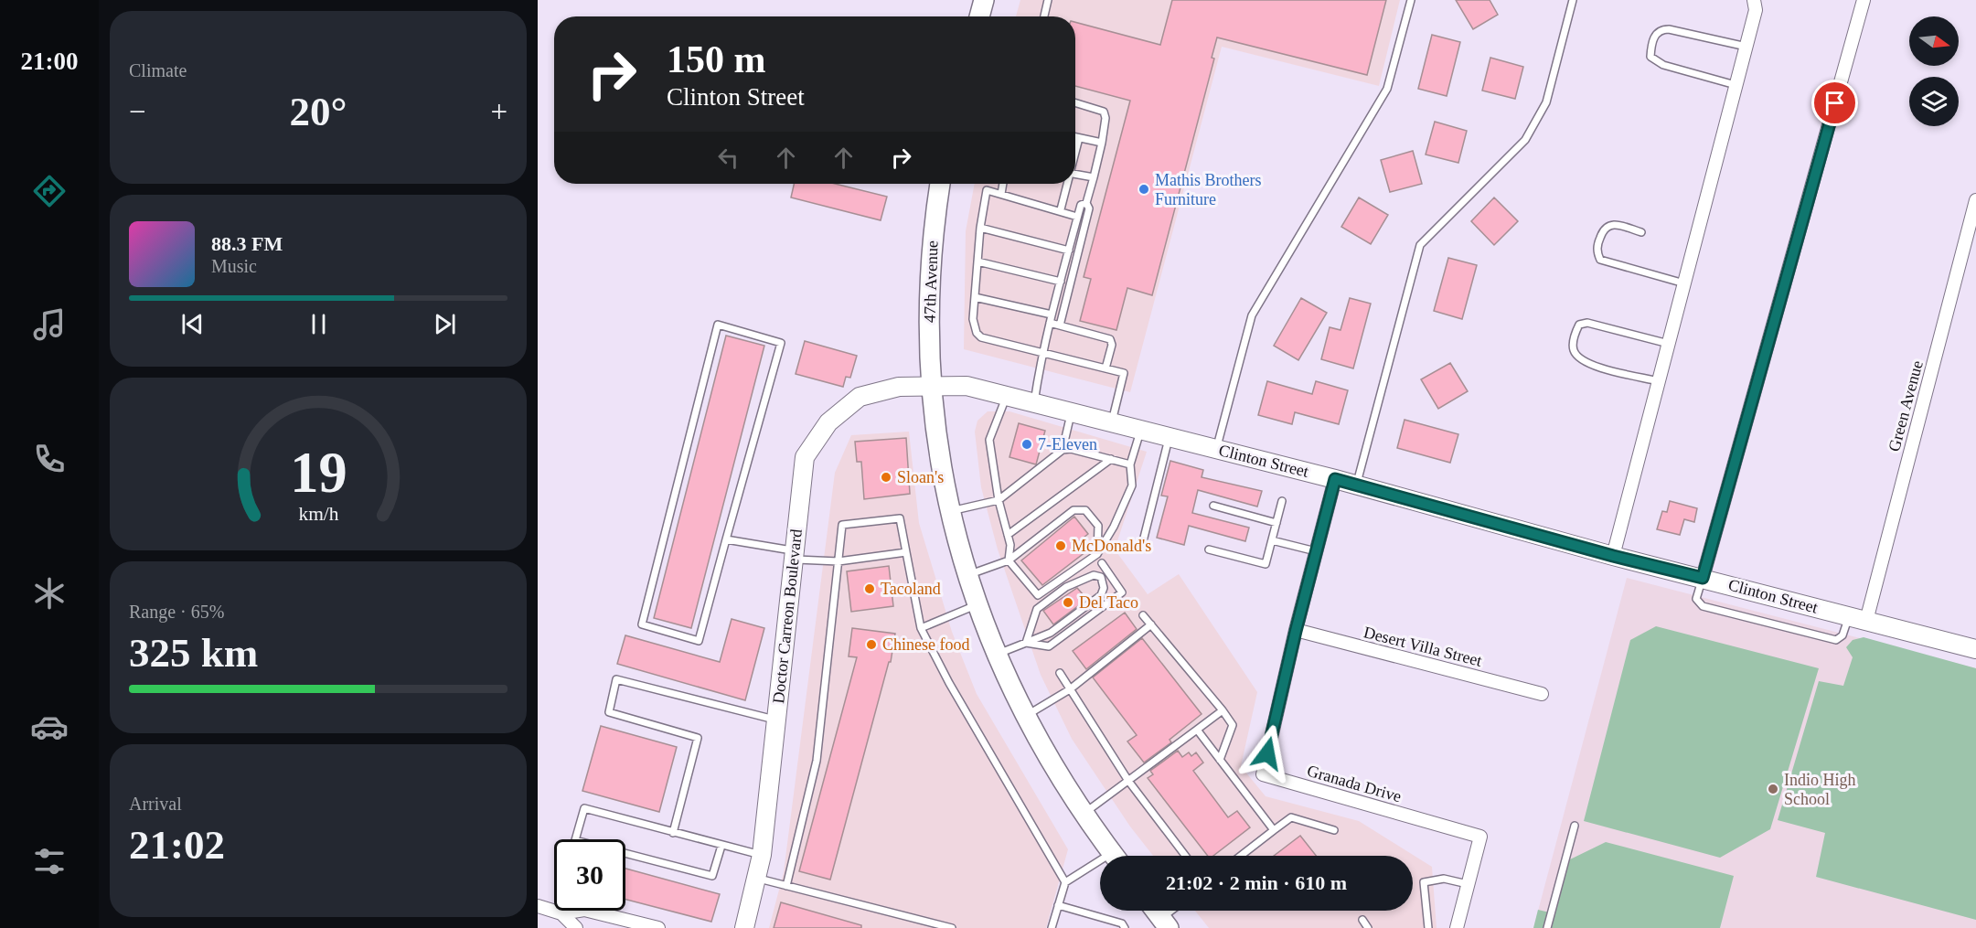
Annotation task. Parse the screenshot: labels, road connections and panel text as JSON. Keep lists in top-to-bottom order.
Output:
{
  "streets": {
    "main road": ["47th Avenue"],
    "street": [
      "Green Avenue",
      "Clinton Street",
      "Doctor Carreon Boulevard",
      "Desert Villa Street",
      "Granada Drive"
    ]
  },
  "crossings": [
    ["47th Avenue", "Clinton Street"],
    ["47th Avenue", "Doctor Carreon Boulevard"],
    ["Green Avenue", "Clinton Street"],
    ["Clinton Street", "Doctor Carreon Boulevard"],
    ["Clinton Street", "Granada Drive"],
    ["Desert Villa Street", "Granada Drive"]
  ],
  "places": [
    "Mathis Brothers Furniture",
    "7-Eleven",
    "Sloan's",
    "McDonald's",
    "Tacoland",
    "Del Taco",
    "Chinese food",
    "Indio High School"
  ],
  "north": "right",
  "page": {
    "tabs": "21:00",
    "tile": [
      "Climate",
      ["Range · 65%", "325 km"],
      ["Arrival", "21:02"]
    ],
    "turn": ["150 m", "Clinton Street"],
    "heat": ["−", "20°", "+"],
    "song": ["88.3 FM", "Music"],
    "limit": "30",
    "trip": "21:02 · 2 min · 610 m",
    "gauge": ["19", "km/h"]
  }
}
